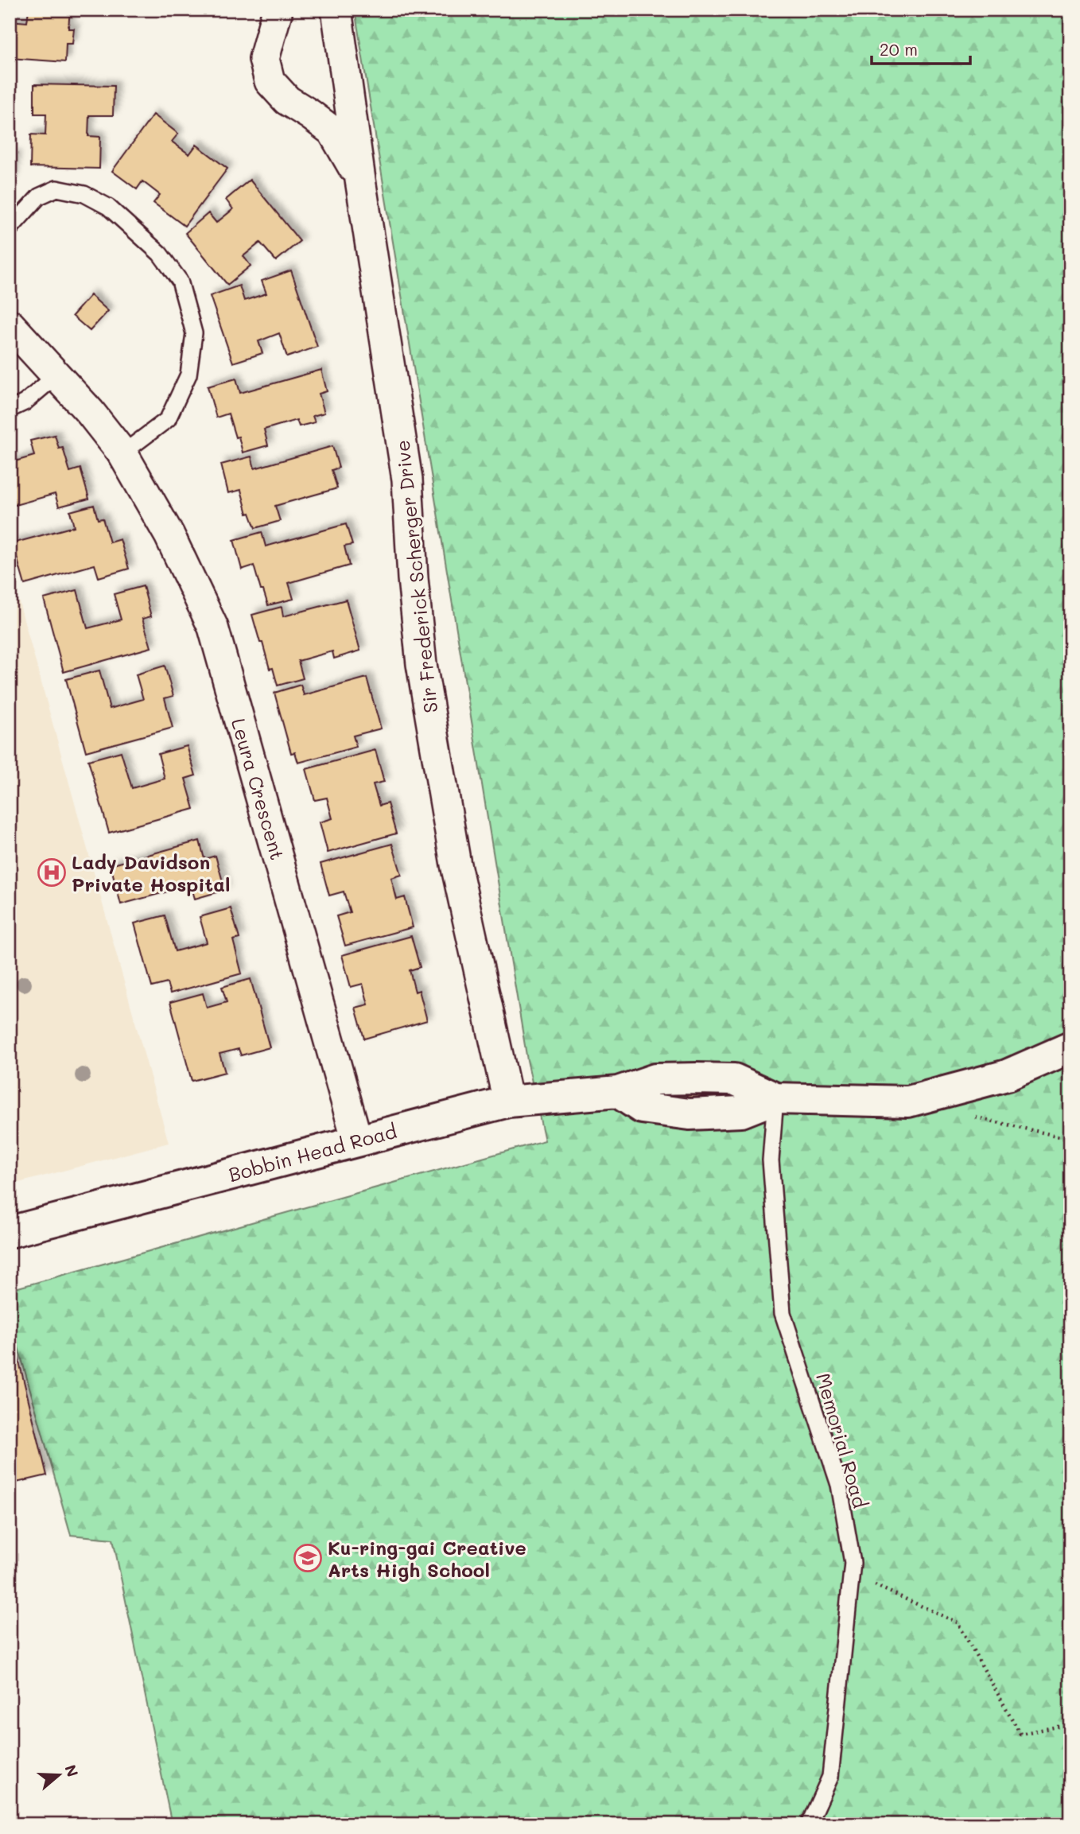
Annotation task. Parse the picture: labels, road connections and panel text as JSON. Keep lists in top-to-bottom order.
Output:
{
  "streets": {
    "main road": ["Bobbin Head Road"],
    "street": ["Sir Frederick Scherger Drive", "Leura Crescent"],
    "lane": ["Memorial Road"]
  },
  "crossings": [
    ["Sir Frederick Scherger Drive", "Bobbin Head Road"],
    ["Leura Crescent", "Bobbin Head Road"],
    ["Bobbin Head Road", "Memorial Road"]
  ],
  "places": {
    "hospital": ["Lady Davidson Private Hospital"],
    "school or university": ["Ku-ring-gai Creative Arts High School"]
  },
  "scale_bar": "20 m",
  "north": "right"
}
